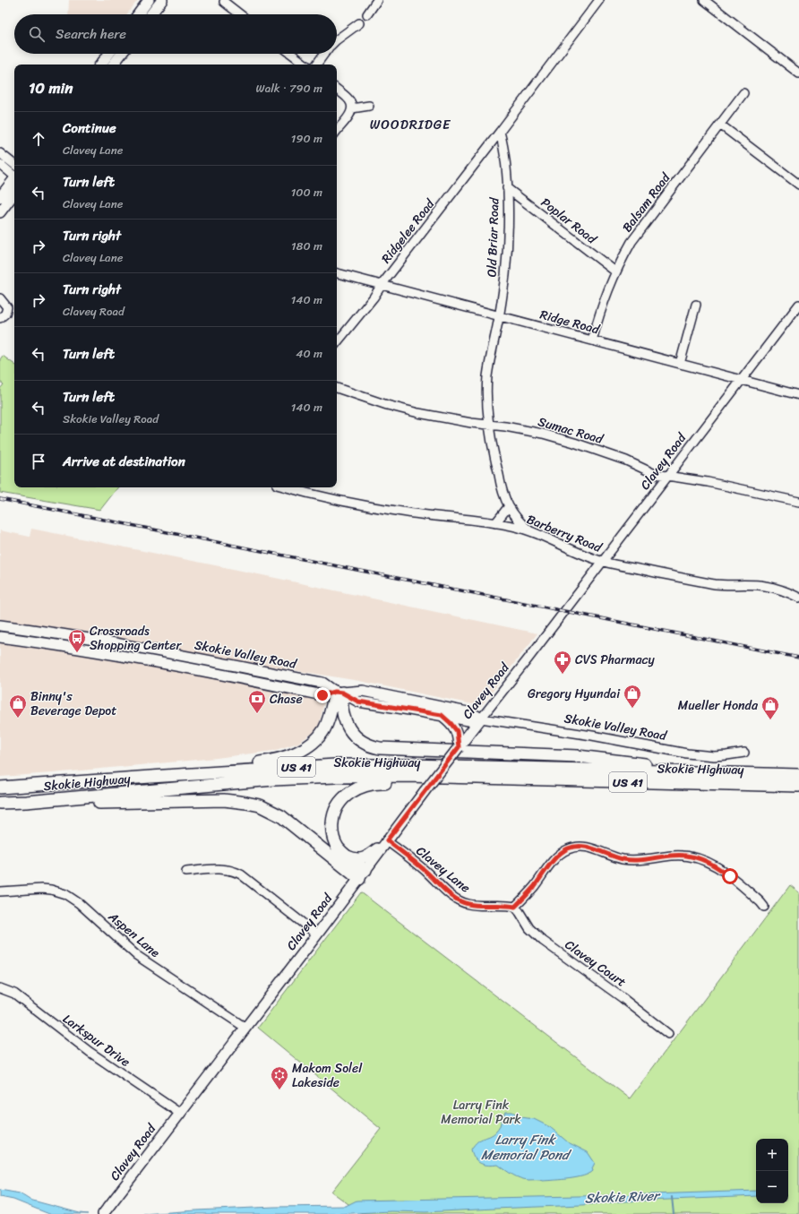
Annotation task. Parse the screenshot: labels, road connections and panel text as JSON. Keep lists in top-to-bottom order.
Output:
{
  "streets": {
    "highway": ["Skokie Highway", "US 41"],
    "main road": ["Clavey Road", "Skokie Valley Road"],
    "street": [
      "Balsam Road",
      "Poplar Road",
      "Ridgelee Road",
      "Old Briar Road",
      "Ridge Road",
      "Sumac Road",
      "Barberry Road",
      "Clavey Lane",
      "Aspen Lane",
      "Clavey Court",
      "Larkspur Drive"
    ]
  },
  "crossings": [
    ["Balsam Road", "Poplar Road"],
    ["Balsam Road", "Ridge Road"],
    ["Poplar Road", "Old Briar Road"],
    ["Ridgelee Road", "Old Briar Road"],
    ["Ridgelee Road", "Ridge Road"],
    ["Old Briar Road", "Ridge Road"],
    ["Old Briar Road", "Sumac Road"],
    ["Old Briar Road", "Barberry Road"],
    ["Ridge Road", "Clavey Road"],
    ["Sumac Road", "Clavey Road"],
    ["Clavey Road", "Barberry Road"],
    ["Clavey Road", "Skokie Valley Road"],
    ["Clavey Road", "Clavey Lane"],
    ["Clavey Road", "Aspen Lane"],
    ["Clavey Road", "Larkspur Drive"],
    ["Clavey Lane", "Clavey Court"]
  ],
  "districts": ["WOODRIDGE"],
  "water": ["Larry Fink Memorial Pond", "Skokie River"],
  "parks": ["Larry Fink Memorial Park"],
  "places": {
    "bus stop": ["Crossroads Shopping Center"],
    "pharmacy": ["CVS Pharmacy"],
    "shop": ["Gregory Hyundai", "Binny's Beverage Depot", "Mueller Honda"],
    "bank": ["Chase"],
    "synagogue": ["Makom Solel Lakeside"]
  },
  "page": {
    "search": "Search here",
    "heading": ["10 min", "Walk · 790 m"],
    "list": [
      ["Continue", "Clavey Lane", "190 m"],
      ["Turn left", "Clavey Lane", "100 m"],
      ["Turn right", "Clavey Lane", "180 m"],
      ["Turn right", "Clavey Road", "140 m"],
      ["Turn left", "40 m"],
      ["Turn left", "Skokie Valley Road", "140 m"],
      "Arrive at destination"
    ],
    "map_buttons": ["+", "−"]
  }
}
